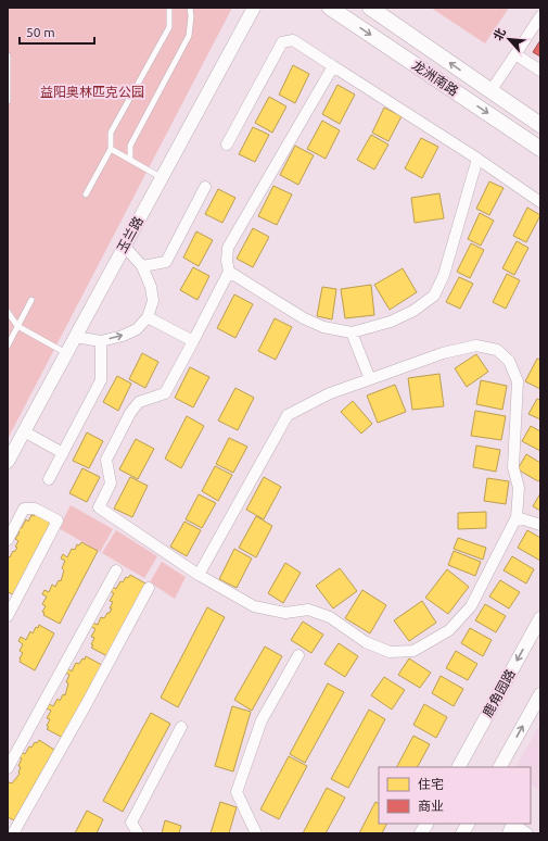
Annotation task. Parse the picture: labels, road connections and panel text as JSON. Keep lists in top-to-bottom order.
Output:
{
  "streets": {
    "main road": ["龙洲南路"],
    "street": ["玉兰路", "鹿角园路"]
  },
  "parks": ["益阳奥林匹克公园"],
  "legend": ["住宅", "商业"],
  "scale_bar": "50 m",
  "north": "top left"
}
